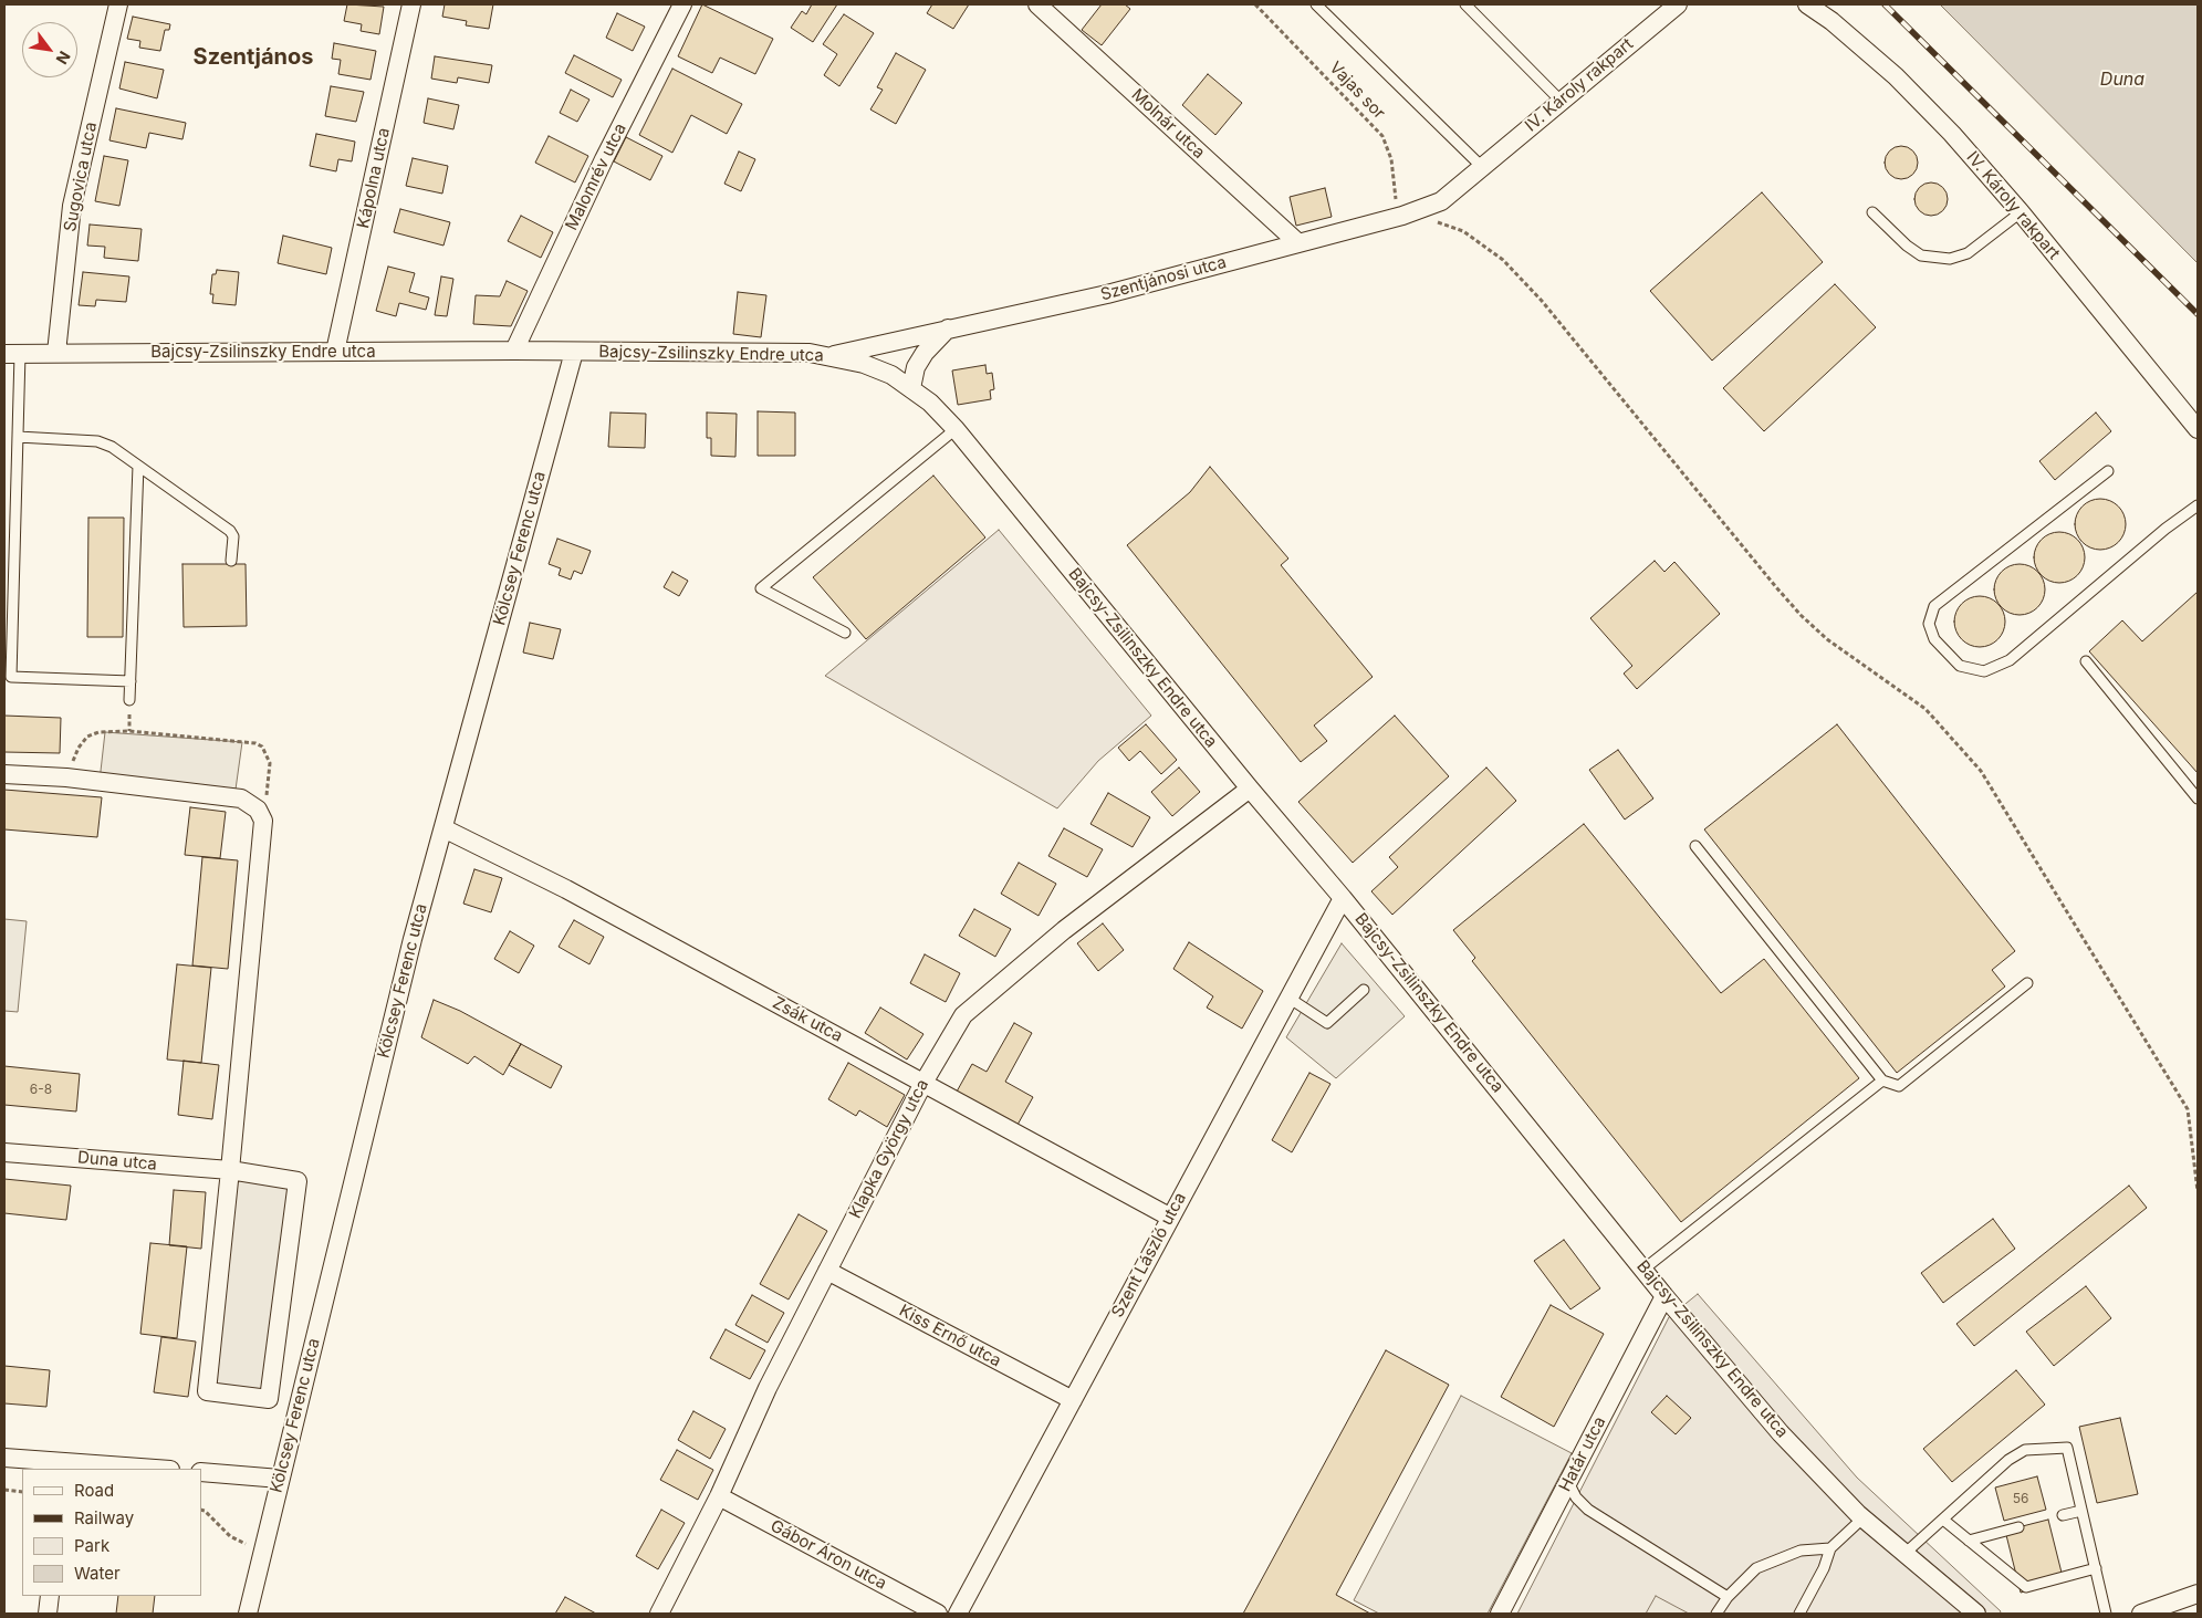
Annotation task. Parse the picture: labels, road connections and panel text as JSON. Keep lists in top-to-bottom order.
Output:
{
  "streets": {
    "street": [
      "IV. Károly rakpart",
      "Molnár utca",
      "Sugovica utca",
      "Malomrév utca",
      "Kápolna utca",
      "Szentjánosi utca",
      "Bajcsy-Zsilinszky Endre utca",
      "Kölcsey Ferenc utca",
      "Zsák utca",
      "Klapka György utca",
      "Duna utca",
      "Szent László utca",
      "Kiss Ernő utca",
      "Határ utca",
      "Gábor Áron utca"
    ],
    "path": ["Vajas sor"]
  },
  "crossings": [
    ["IV. Károly rakpart", "Szentjánosi utca"],
    ["Vajas sor", "Szentjánosi utca"],
    ["Molnár utca", "Szentjánosi utca"],
    ["Sugovica utca", "Bajcsy-Zsilinszky Endre utca"],
    ["Malomrév utca", "Bajcsy-Zsilinszky Endre utca"],
    ["Kápolna utca", "Bajcsy-Zsilinszky Endre utca"],
    ["Szentjánosi utca", "Bajcsy-Zsilinszky Endre utca"],
    ["Bajcsy-Zsilinszky Endre utca", "Kölcsey Ferenc utca"],
    ["Bajcsy-Zsilinszky Endre utca", "Klapka György utca"],
    ["Bajcsy-Zsilinszky Endre utca", "Szent László utca"],
    ["Bajcsy-Zsilinszky Endre utca", "Határ utca"],
    ["Kölcsey Ferenc utca", "Zsák utca"],
    ["Kölcsey Ferenc utca", "Duna utca"],
    ["Zsák utca", "Klapka György utca"],
    ["Zsák utca", "Szent László utca"],
    ["Klapka György utca", "Kiss Ernő utca"],
    ["Klapka György utca", "Gábor Áron utca"],
    ["Szent László utca", "Kiss Ernő utca"]
  ],
  "districts": ["Szentjános"],
  "water": ["Duna"],
  "house_numbers": ["6-8", "56"],
  "legend": [
    "Road",
    "Railway",
    "Park",
    "Water"
  ],
  "north": "bottom right"
}
